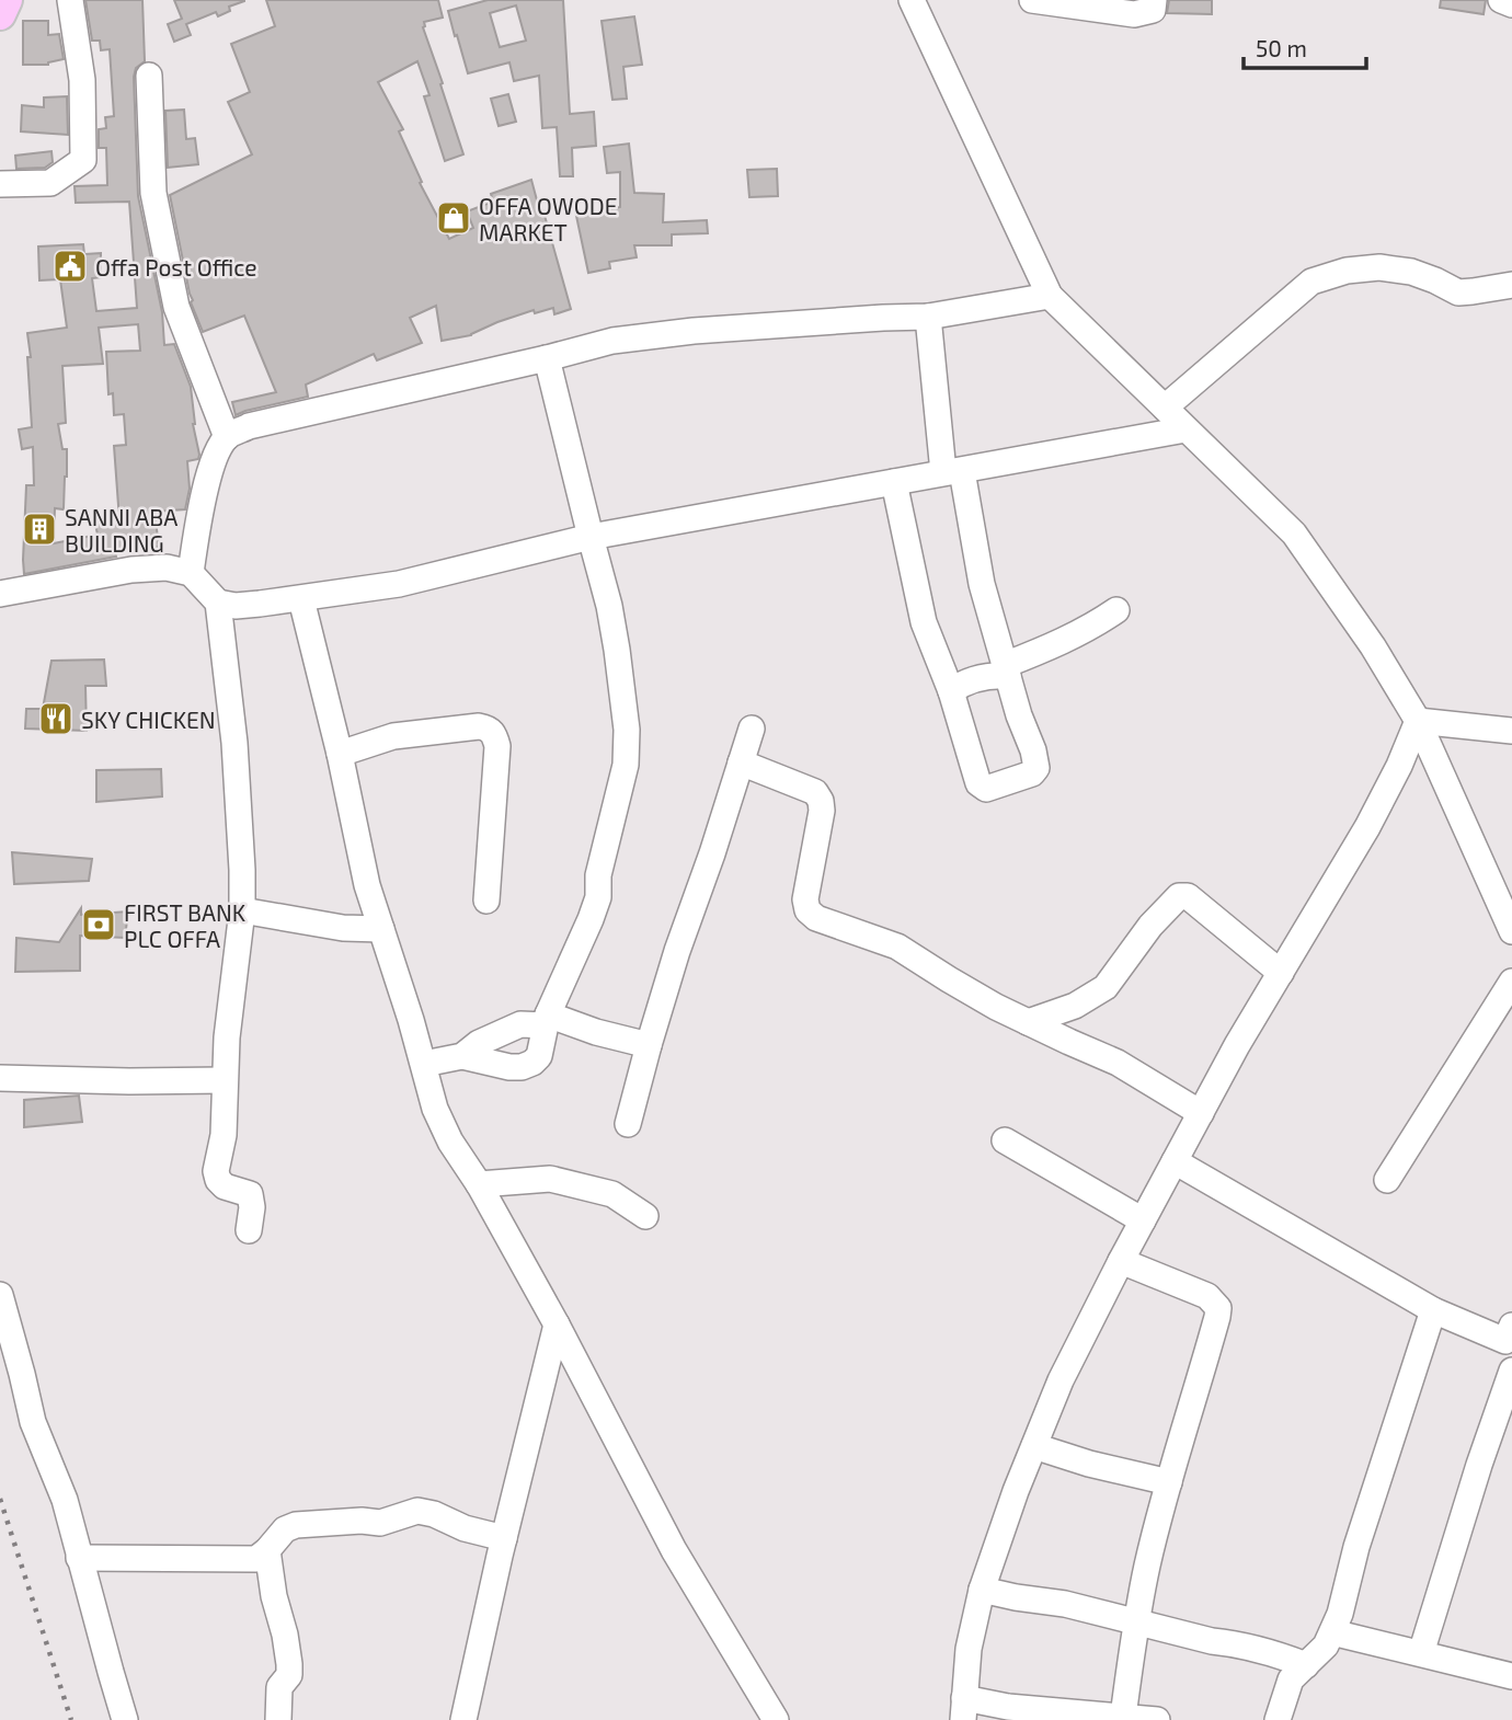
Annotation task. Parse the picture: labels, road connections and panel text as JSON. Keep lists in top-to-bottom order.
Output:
{
  "places": {
    "shop": ["OFFA OWODE MARKET"],
    "public building": ["Offa Post Office"],
    "building": ["SANNI ABA BUILDING"],
    "restaurant": ["SKY CHICKEN"],
    "bank": ["FIRST BANK PLC OFFA"]
  },
  "scale_bar": "50 m"
}
